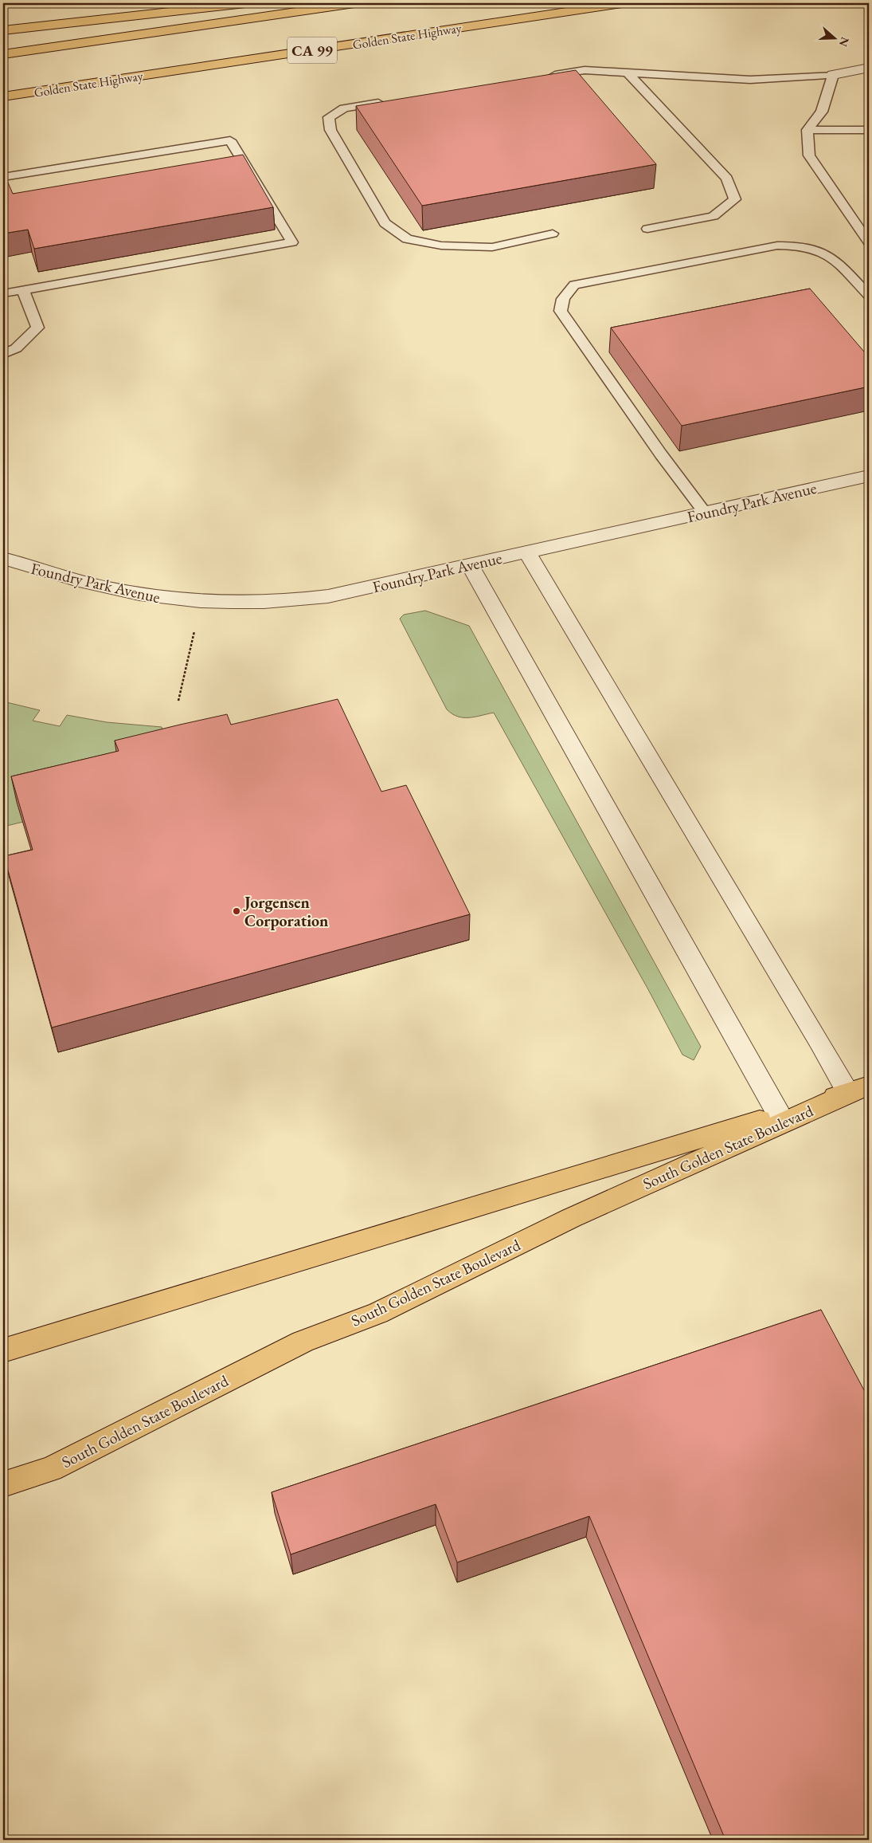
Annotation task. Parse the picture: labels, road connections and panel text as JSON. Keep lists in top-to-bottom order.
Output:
{
  "streets": {
    "main road": ["Golden State Highway", "CA 99", "South Golden State Boulevard"],
    "street": ["Foundry Park Avenue"]
  },
  "places": ["Jorgensen Corporation"],
  "north": "right"
}
